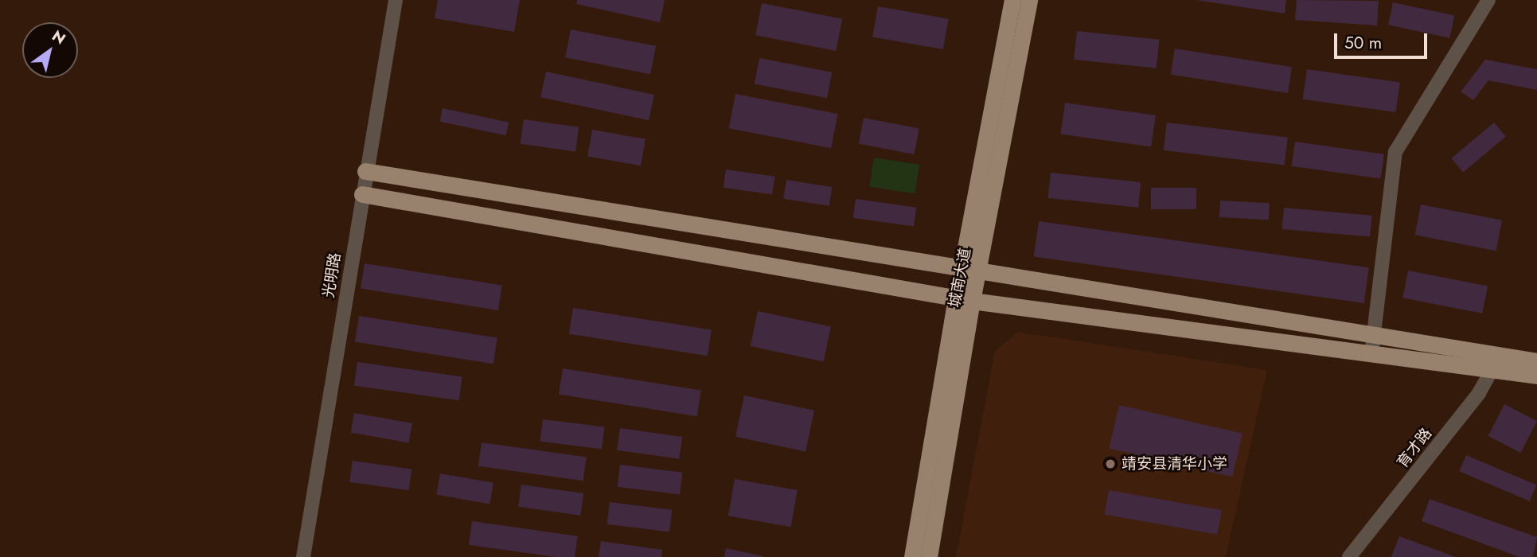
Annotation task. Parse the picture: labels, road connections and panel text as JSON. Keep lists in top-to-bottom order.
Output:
{
  "streets": {
    "main road": ["城南大道"],
    "street": ["光明路", "育才路"]
  },
  "places": ["靖安县清华小学"],
  "scale_bar": "50 m",
  "north": "top right"
}
